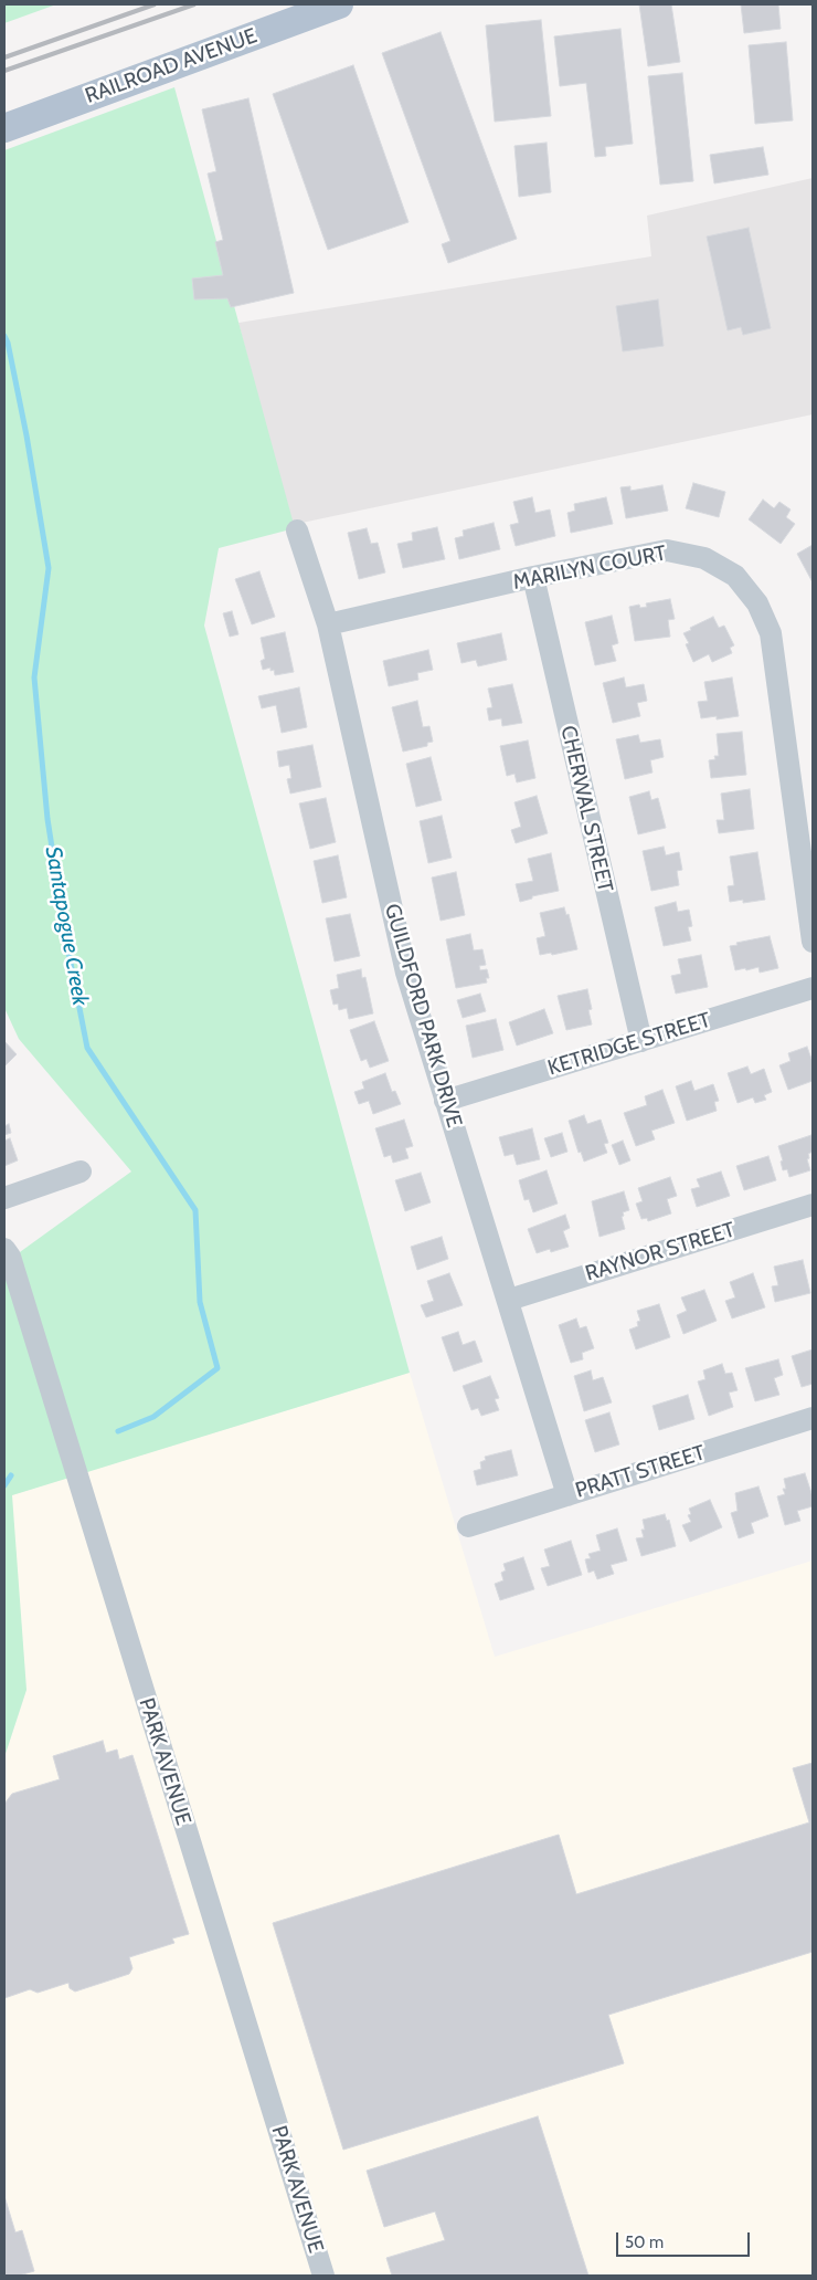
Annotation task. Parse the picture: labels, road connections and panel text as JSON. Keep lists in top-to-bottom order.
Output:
{
  "streets": {
    "main road": ["RAILROAD AVENUE"],
    "street": [
      "MARILYN COURT",
      "CHERWAL STREET",
      "GUILDFORD PARK DRIVE",
      "KETRIDGE STREET",
      "RAYNOR STREET",
      "PRATT STREET",
      "PARK AVENUE"
    ]
  },
  "crossings": [
    ["MARILYN COURT", "CHERWAL STREET"],
    ["MARILYN COURT", "GUILDFORD PARK DRIVE"],
    ["CHERWAL STREET", "KETRIDGE STREET"],
    ["GUILDFORD PARK DRIVE", "KETRIDGE STREET"],
    ["GUILDFORD PARK DRIVE", "RAYNOR STREET"],
    ["GUILDFORD PARK DRIVE", "PRATT STREET"]
  ],
  "water": ["Santapogue Creek"],
  "scale_bar": "50 m"
}
